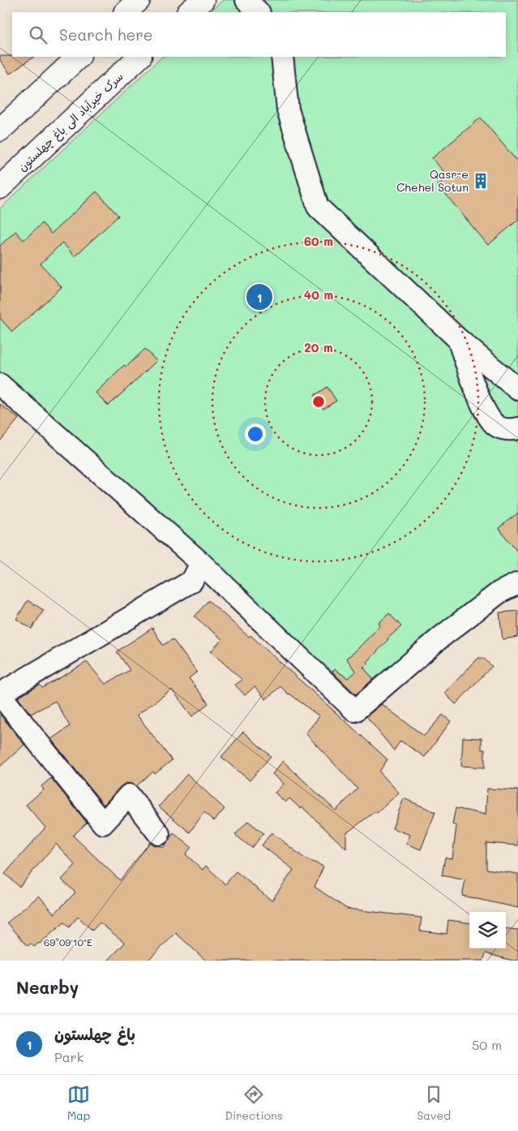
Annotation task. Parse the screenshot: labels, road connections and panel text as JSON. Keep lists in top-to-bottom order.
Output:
{
  "streets": {
    "main road": ["سرک خیرآباد الی باغ چهلستون"]
  },
  "places": {
    "building": ["Qasr-e Chehel Sotun"]
  },
  "page": {
    "search": "Search here",
    "pins": "1",
    "heading": "Nearby",
    "list": [
      {
        "mark": "1",
        "name": "باغ چهلستون",
        "note": "Park",
        "value": "50 m"
      }
    ],
    "nav": ["Map", "Directions", "Saved"]
  },
  "coordinates": ["69°09'10\"E"],
  "rings": ["60 m", "40 m", "20 m"]
}
